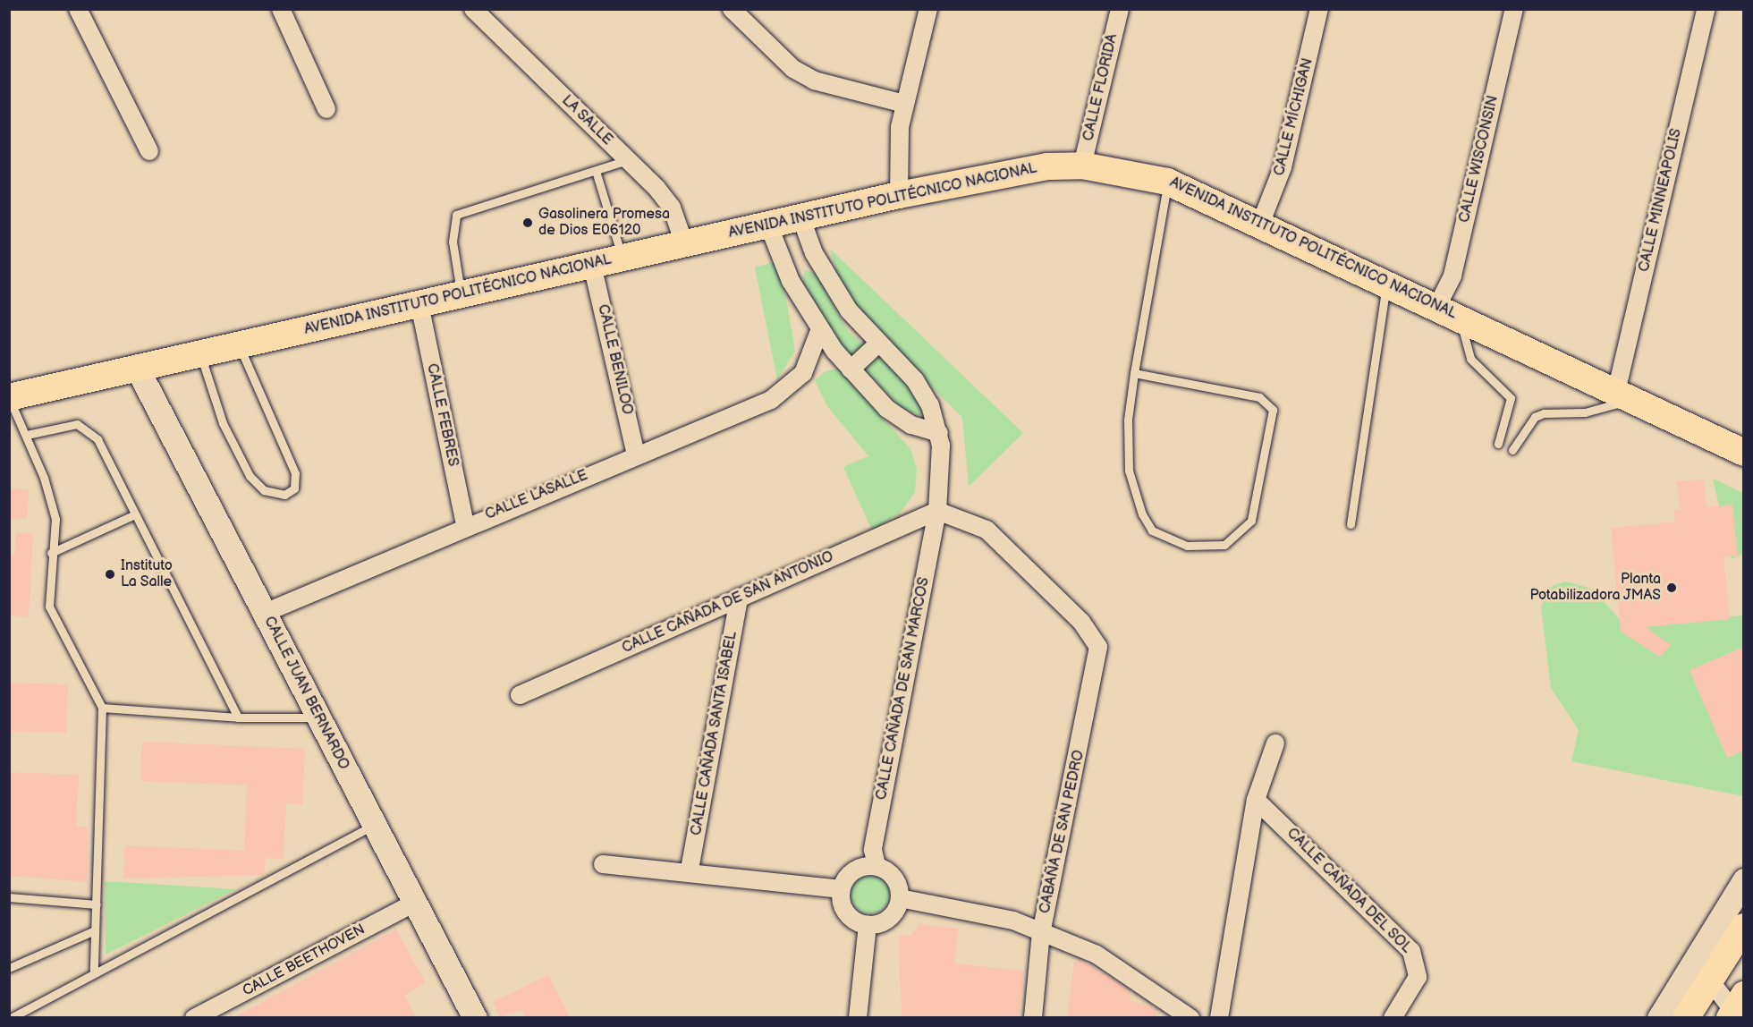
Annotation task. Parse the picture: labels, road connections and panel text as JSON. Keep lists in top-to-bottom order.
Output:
{
  "streets": {
    "main road": ["AVENIDA INSTITUTO POLITÉCNICO NACIONAL"],
    "street": [
      "CALLE FLORIDA",
      "CALLE MÍCHIGAN",
      "LA SALLE",
      "CALLE WISCONSIN",
      "CALLE MINNEAPOLIS",
      "CALLE BENILOO",
      "CALLE FEBRES",
      "CALLE LASALLE",
      "CALLE CAÑADA DE SAN ANTONIO",
      "CALLE CAÑADA DE SAN MARCOS",
      "CALLE JUAN BERNARDO",
      "CALLE CAÑADA SANTA ISABEL",
      "CABAÑA DE SAN PEDRO",
      "CALLE CAÑADA DEL SOL",
      "CALLE BEETHOVEN"
    ]
  },
  "crossings": [
    ["CALLE FLORIDA", "AVENIDA INSTITUTO POLITÉCNICO NACIONAL"],
    ["CALLE MÍCHIGAN", "AVENIDA INSTITUTO POLITÉCNICO NACIONAL"],
    ["LA SALLE", "AVENIDA INSTITUTO POLITÉCNICO NACIONAL"],
    ["CALLE WISCONSIN", "AVENIDA INSTITUTO POLITÉCNICO NACIONAL"],
    ["CALLE MINNEAPOLIS", "AVENIDA INSTITUTO POLITÉCNICO NACIONAL"],
    ["AVENIDA INSTITUTO POLITÉCNICO NACIONAL", "CALLE BENILOO"],
    ["AVENIDA INSTITUTO POLITÉCNICO NACIONAL", "CALLE FEBRES"],
    ["AVENIDA INSTITUTO POLITÉCNICO NACIONAL", "CALLE JUAN BERNARDO"],
    ["CALLE BENILOO", "CALLE LASALLE"],
    ["CALLE FEBRES", "CALLE LASALLE"],
    ["CALLE LASALLE", "CALLE JUAN BERNARDO"],
    ["CALLE CAÑADA DE SAN ANTONIO", "CALLE CAÑADA DE SAN MARCOS"],
    ["CALLE CAÑADA DE SAN ANTONIO", "CALLE CAÑADA SANTA ISABEL"],
    ["CALLE CAÑADA DE SAN ANTONIO", "CABAÑA DE SAN PEDRO"],
    ["CALLE CAÑADA DE SAN MARCOS", "CABAÑA DE SAN PEDRO"],
    ["CALLE JUAN BERNARDO", "CALLE BEETHOVEN"]
  ],
  "places": ["Gasolinera Promesa de Dios E06120", "Instituto La Salle", "Planta Potabilizadora JMAS"]
}
